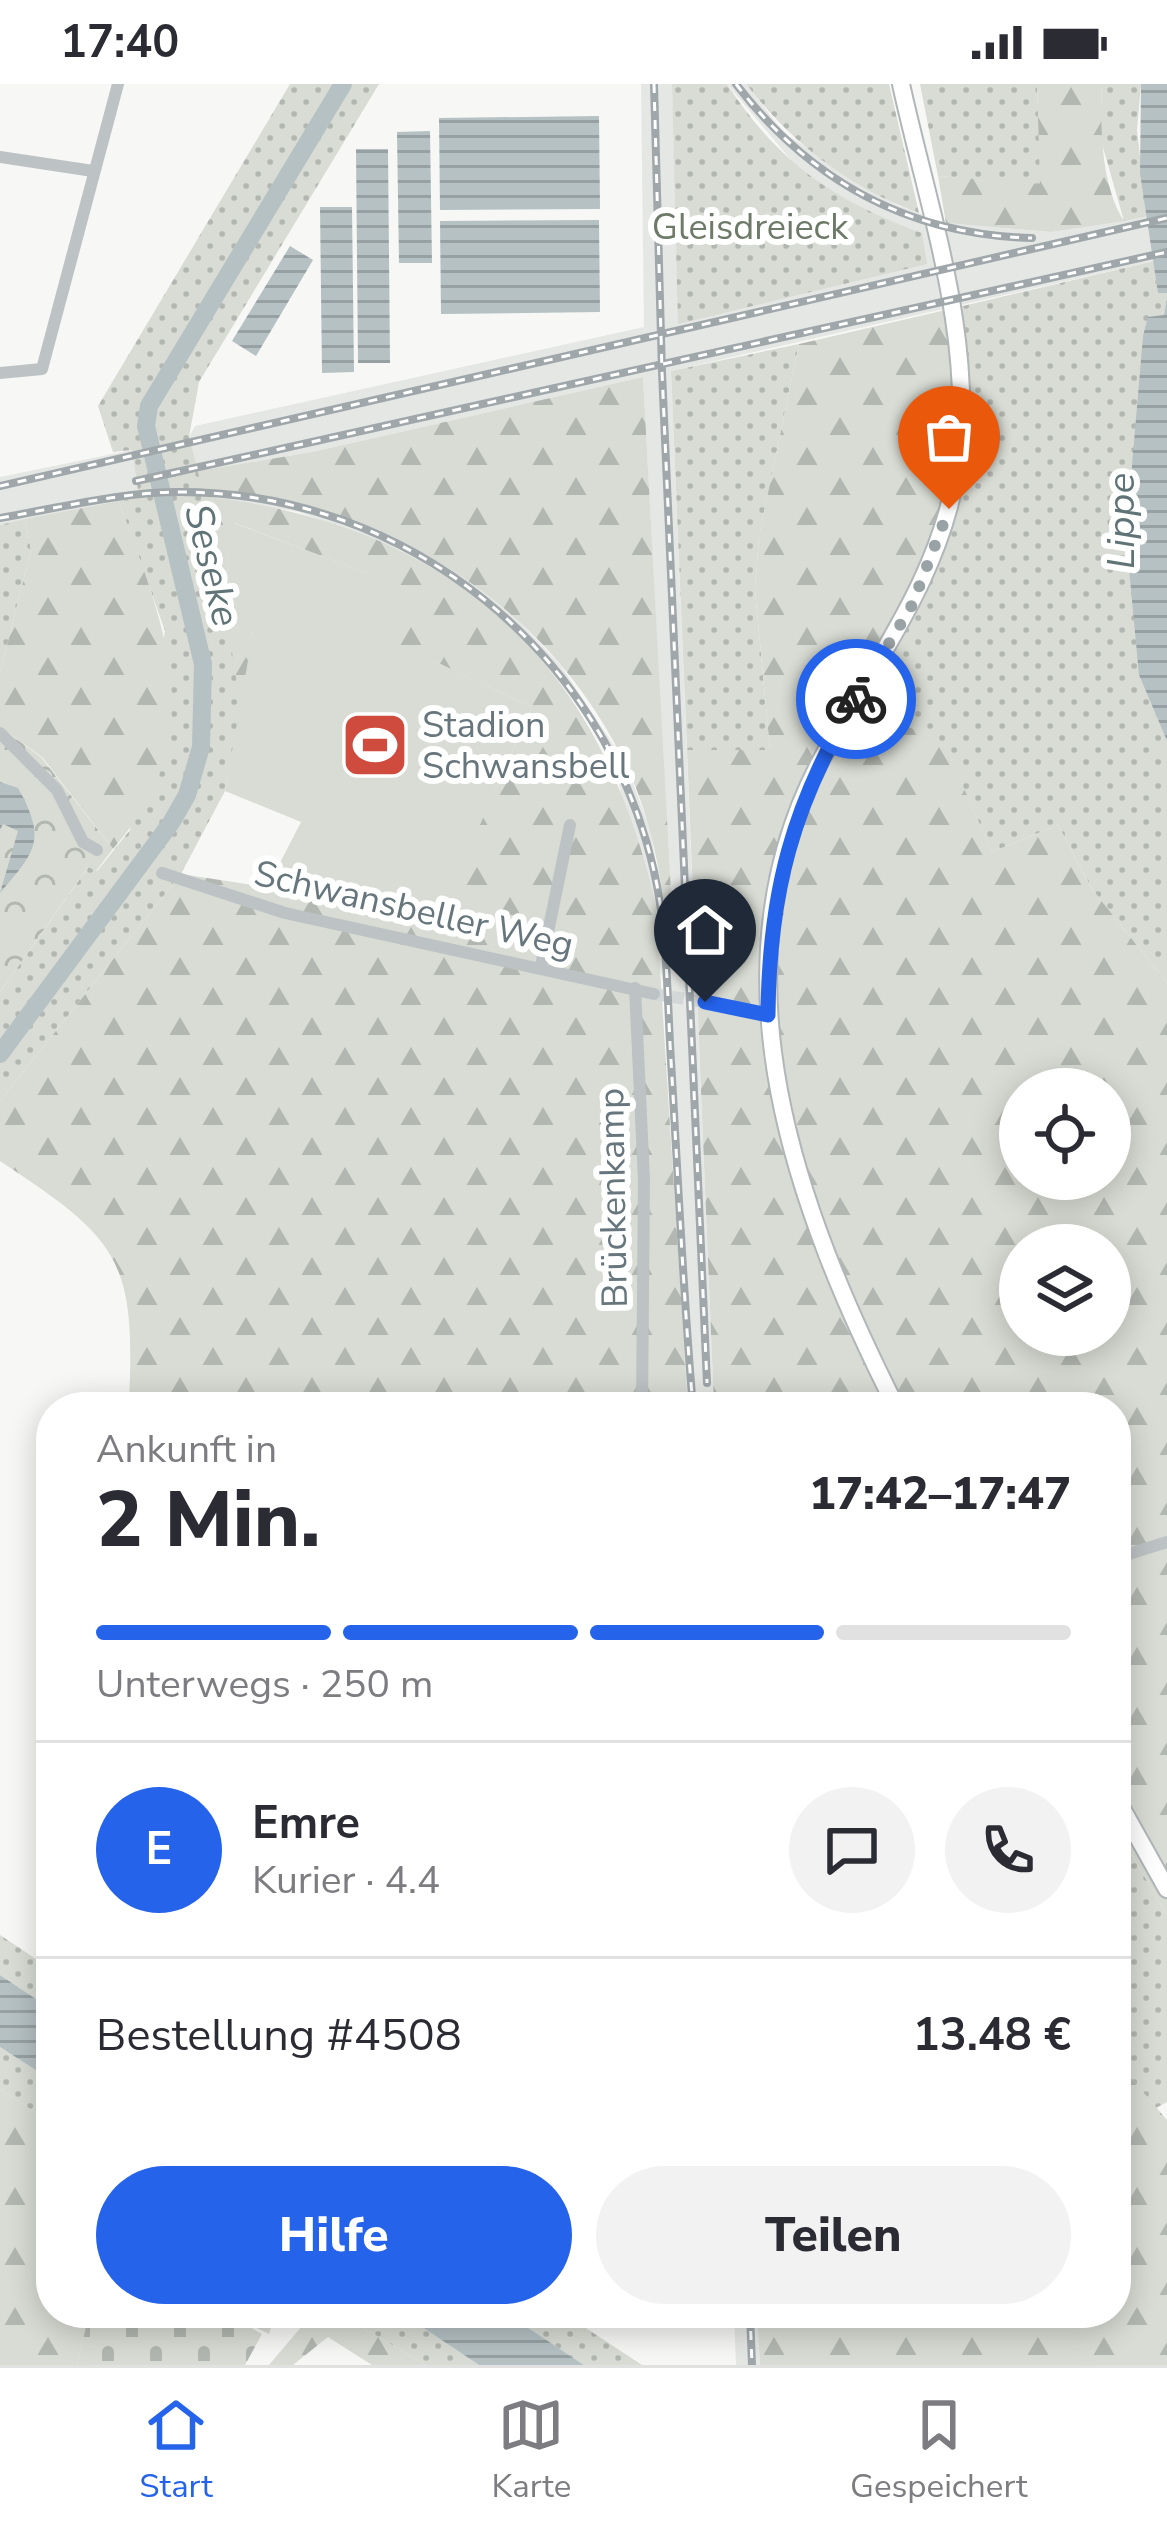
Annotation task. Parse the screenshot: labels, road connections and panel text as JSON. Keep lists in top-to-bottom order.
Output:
{
  "streets": {
    "street": ["Schwansbeller Weg", "Brückenkamp"]
  },
  "crossings": [
    ["Schwansbeller Weg", "Brückenkamp"]
  ],
  "water": ["Lippe", "Seseke"],
  "parks": ["Gleisdreieck"],
  "places": {
    "sports": ["Stadion Schwansbell"]
  },
  "page": {
    "status": "17:40",
    "heading": ["2 Min.", "Ankunft in", "17:42–17:47"],
    "panel": [
      "Emre",
      "Kurier · 4.4",
      "Bestellung #4508",
      "13.48 €"
    ],
    "bar": "Unterwegs · 250 m",
    "round": "E",
    "buttons": ["Hilfe", "Teilen"],
    "tabs": ["Start", "Karte", "Gespeichert"]
  }
}
